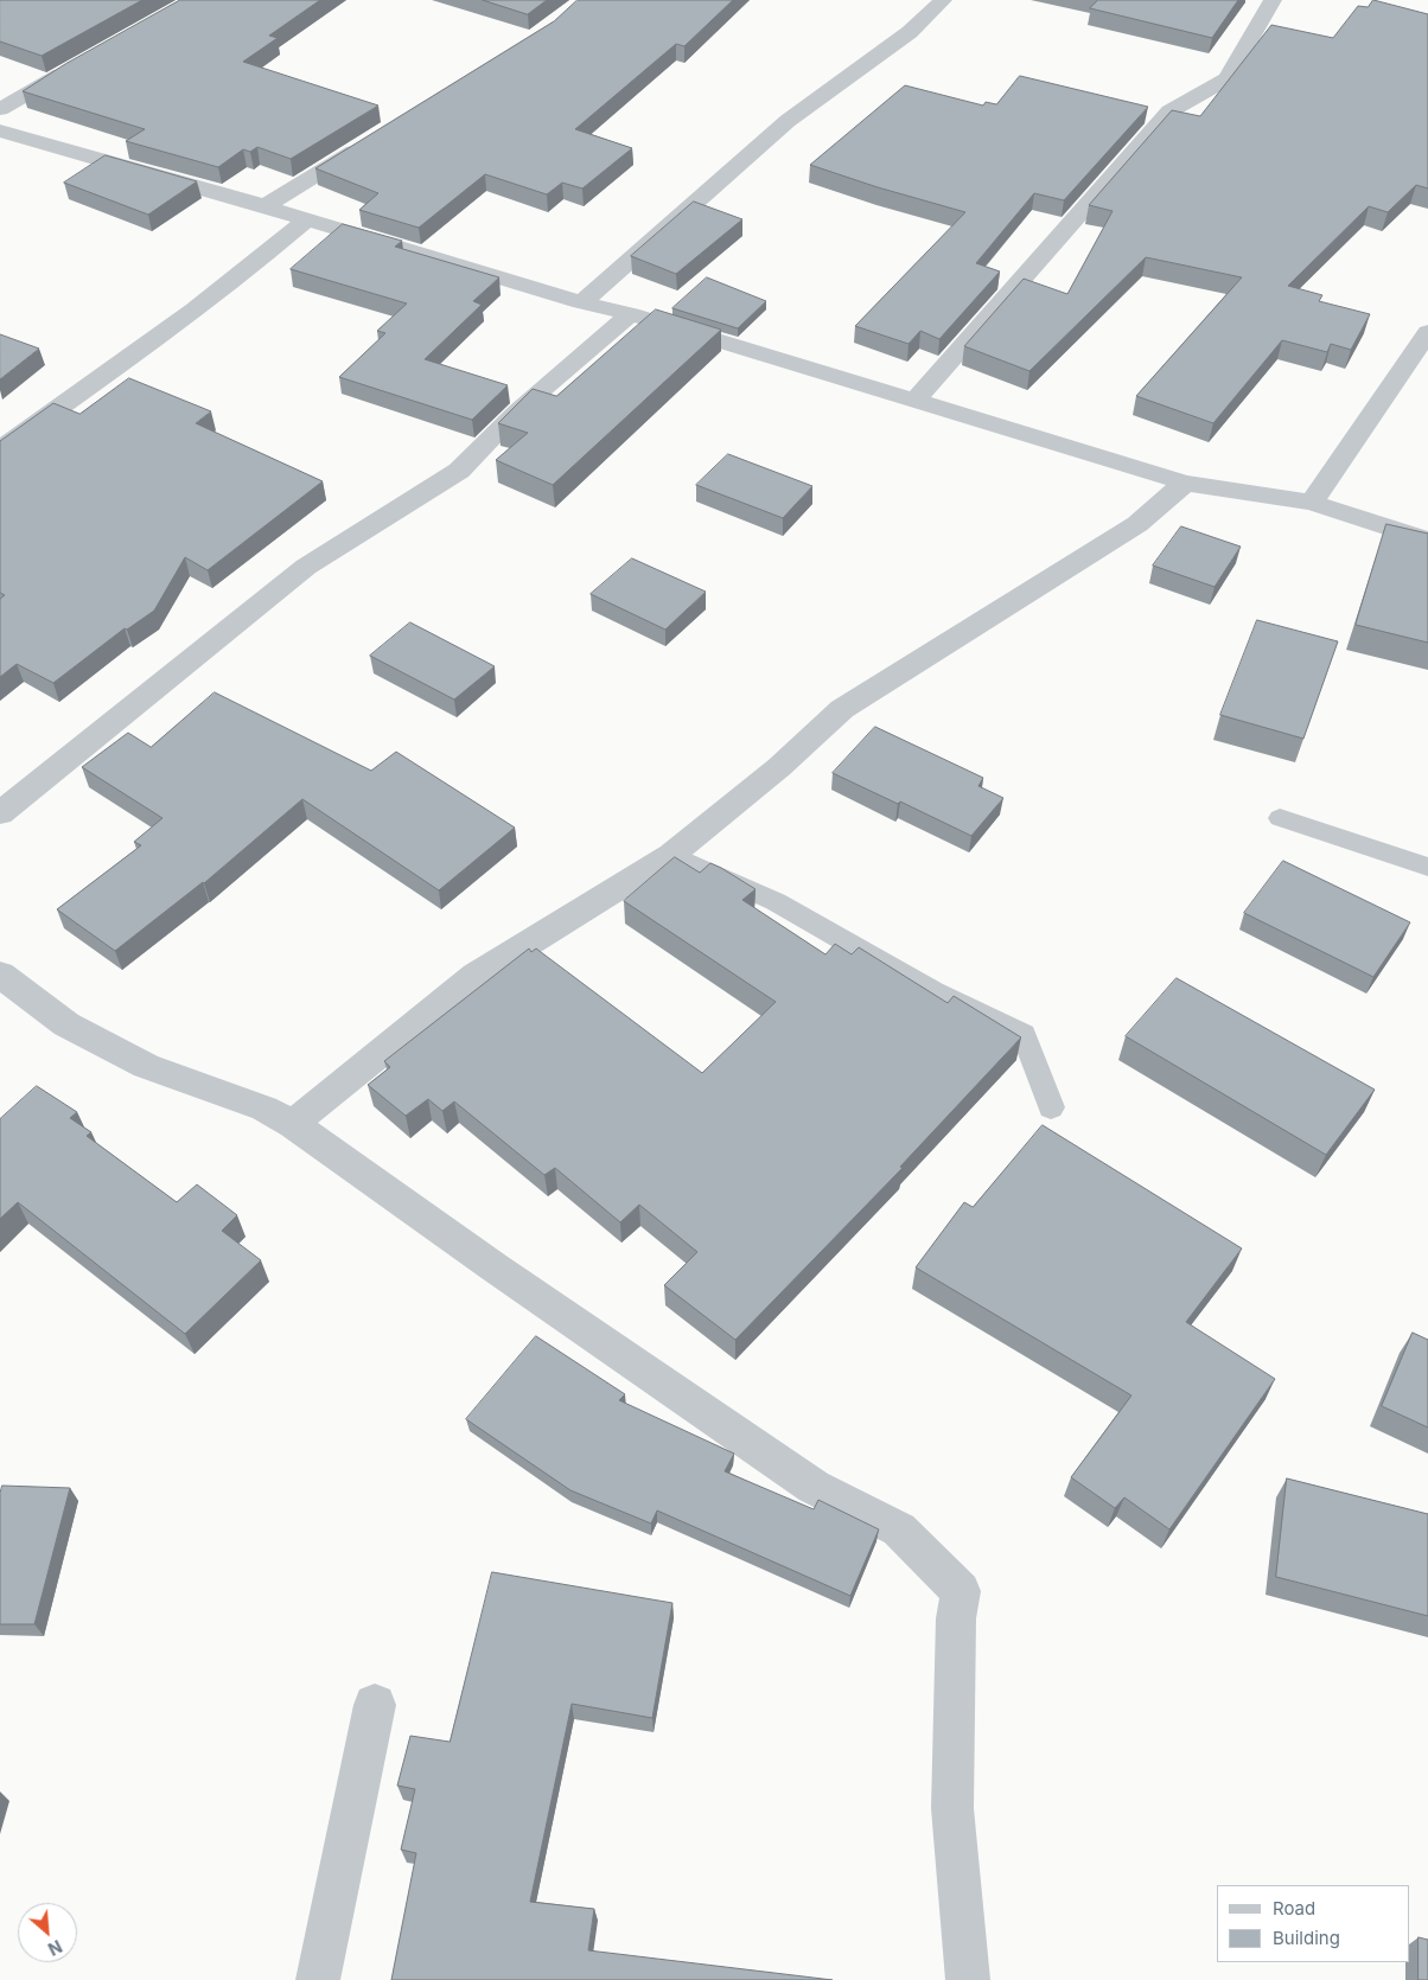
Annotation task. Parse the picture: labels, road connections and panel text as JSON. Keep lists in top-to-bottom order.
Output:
{
  "legend": ["Road", "Building"],
  "north": "bottom right"
}
